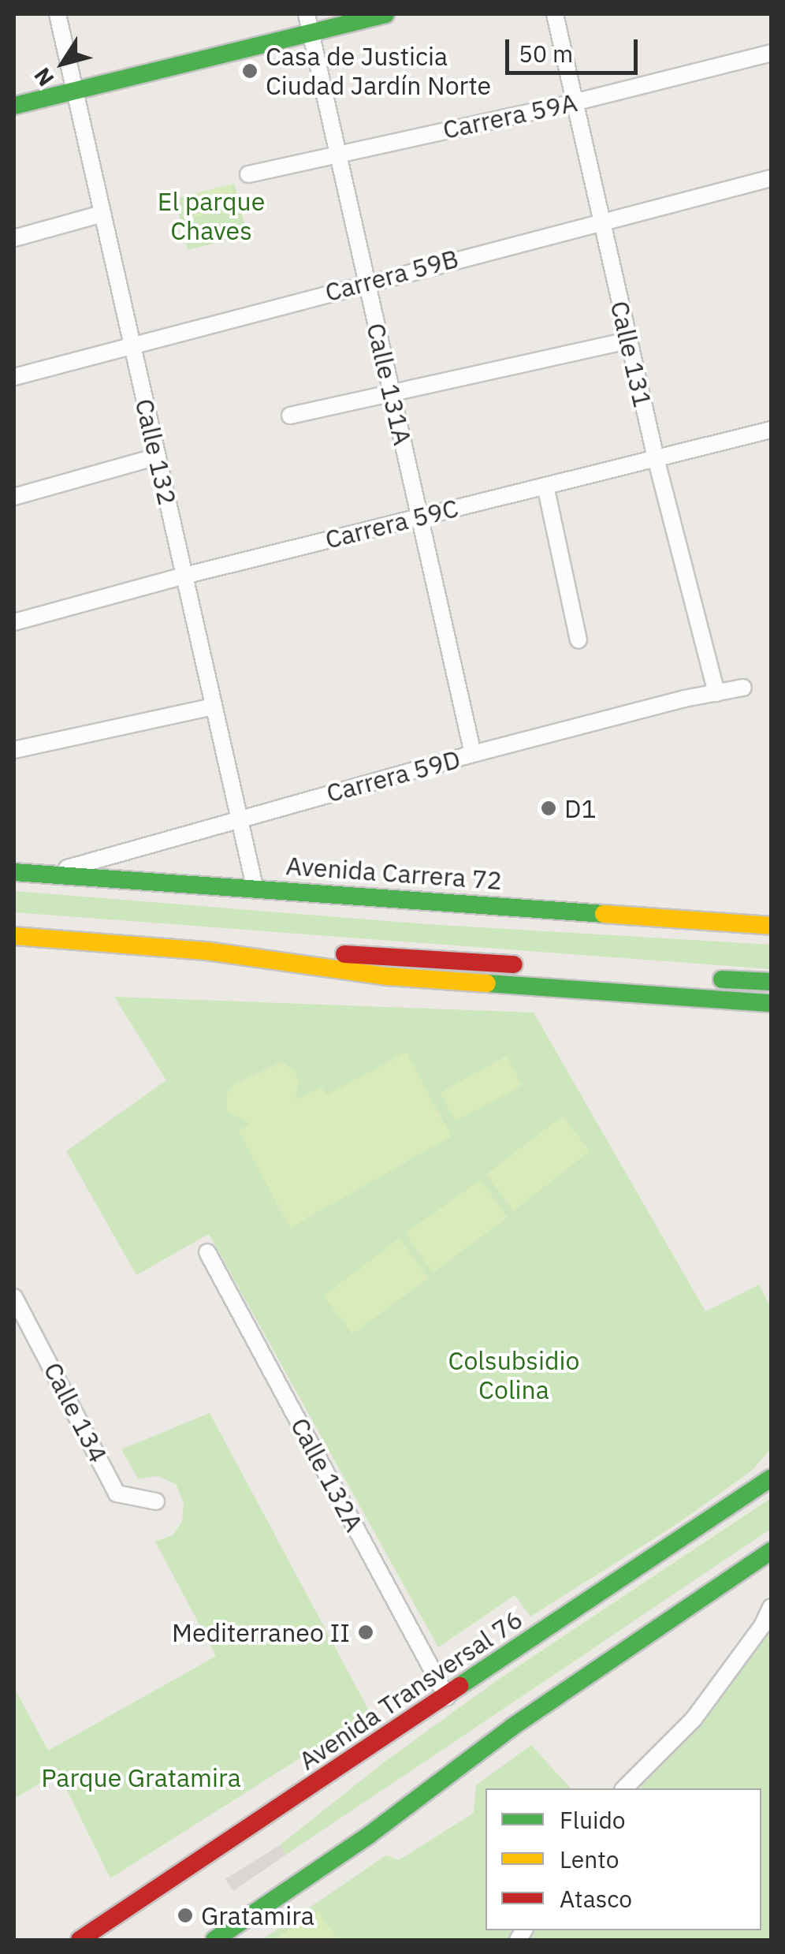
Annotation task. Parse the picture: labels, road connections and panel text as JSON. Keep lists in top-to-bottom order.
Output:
{
  "streets": {
    "main road": ["Avenida Carrera 72", "Avenida Transversal 76"],
    "street": [
      "Carrera 59A",
      "Carrera 59B",
      "Calle 131",
      "Calle 131A",
      "Calle 132",
      "Carrera 59C",
      "Carrera 59D",
      "Calle 134",
      "Calle 132A"
    ]
  },
  "crossings": [
    ["Carrera 59A", "Calle 131"],
    ["Carrera 59A", "Calle 131A"],
    ["Carrera 59B", "Calle 131"],
    ["Carrera 59B", "Calle 131A"],
    ["Carrera 59B", "Calle 132"],
    ["Calle 131", "Carrera 59C"],
    ["Calle 131", "Carrera 59D"],
    ["Calle 131A", "Carrera 59C"],
    ["Calle 131A", "Carrera 59D"],
    ["Calle 132", "Carrera 59C"],
    ["Calle 132", "Carrera 59D"],
    ["Calle 132", "Avenida Carrera 72"],
    ["Carrera 59D", "Avenida Carrera 72"],
    ["Calle 132A", "Avenida Transversal 76"]
  ],
  "parks": ["El parque Chaves", "Colsubsidio Colina", "Parque Gratamira"],
  "places": [
    "Casa de Justicia Ciudad Jardín Norte",
    "D1",
    "Mediterraneo II",
    "Gratamira"
  ],
  "legend": ["Fluido", "Lento", "Atasco"],
  "scale_bar": "50 m",
  "north": "bottom left"
}
